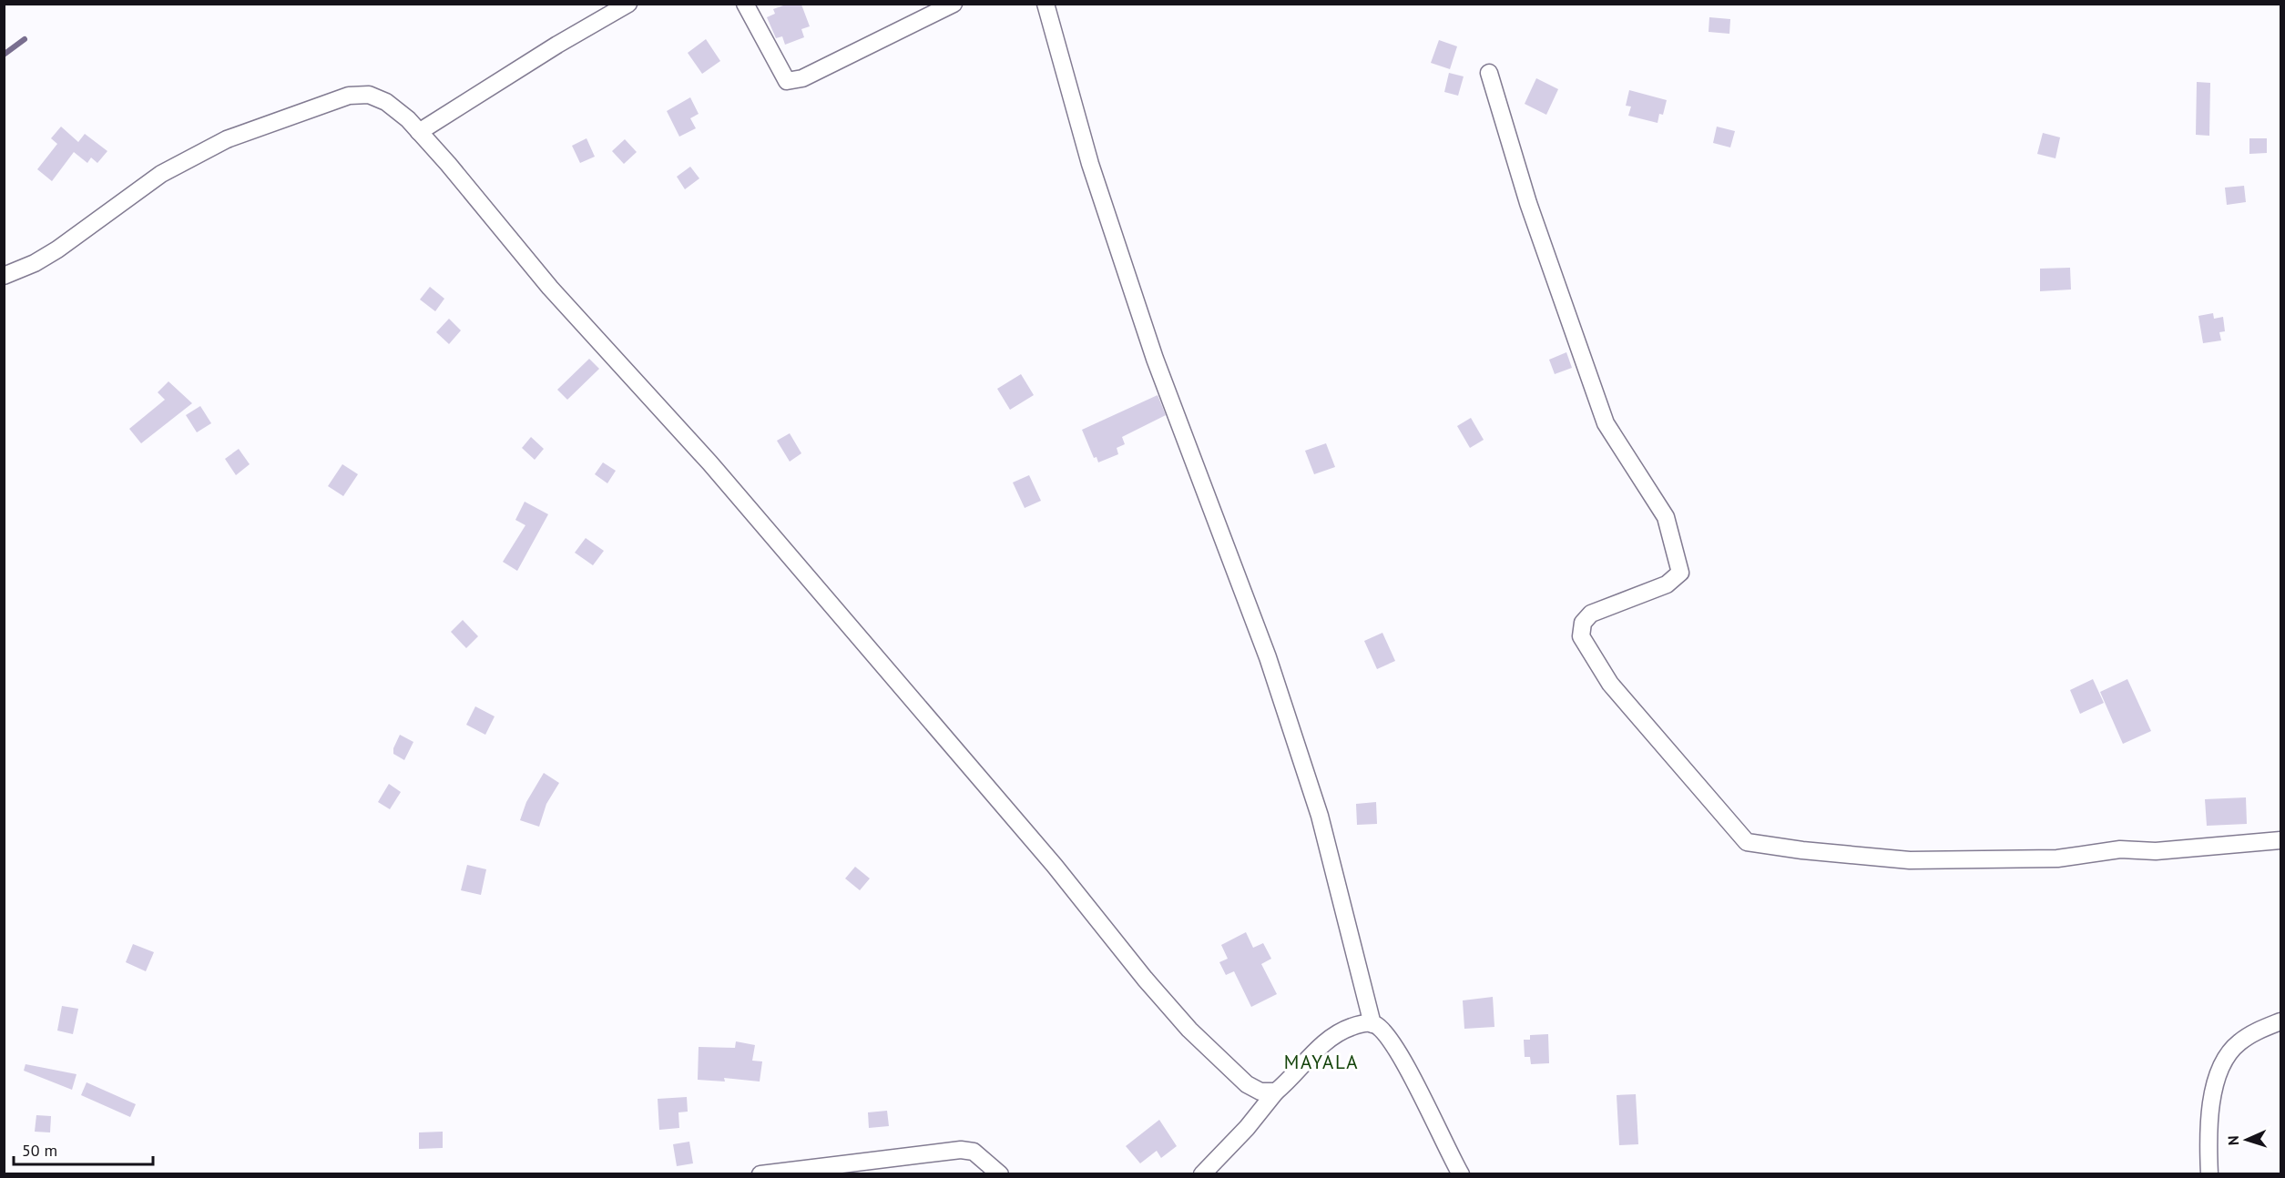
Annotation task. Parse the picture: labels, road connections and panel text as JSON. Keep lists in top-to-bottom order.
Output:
{
  "districts": ["MAYALA"],
  "scale_bar": "50 m",
  "north": "left"
}
